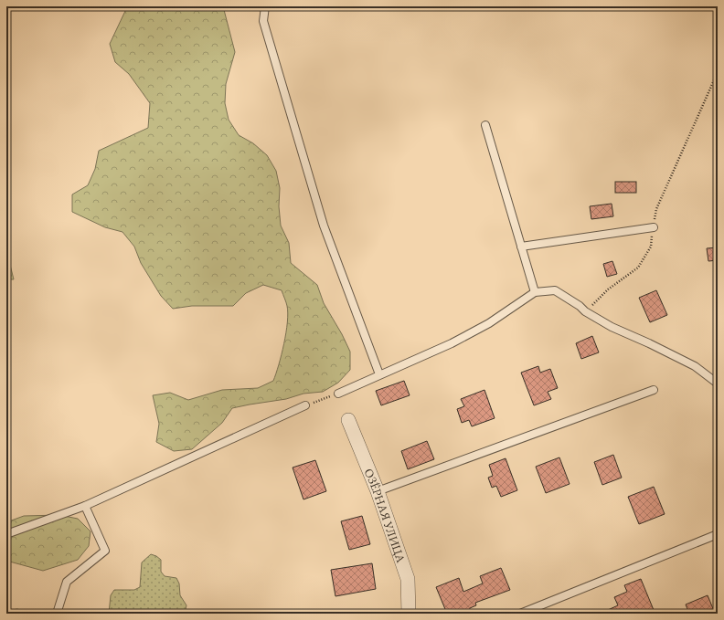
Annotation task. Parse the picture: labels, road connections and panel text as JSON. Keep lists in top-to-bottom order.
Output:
{
  "streets": {
    "street": ["ОЗЁРНАЯ УЛИЦА"]
  }
}
